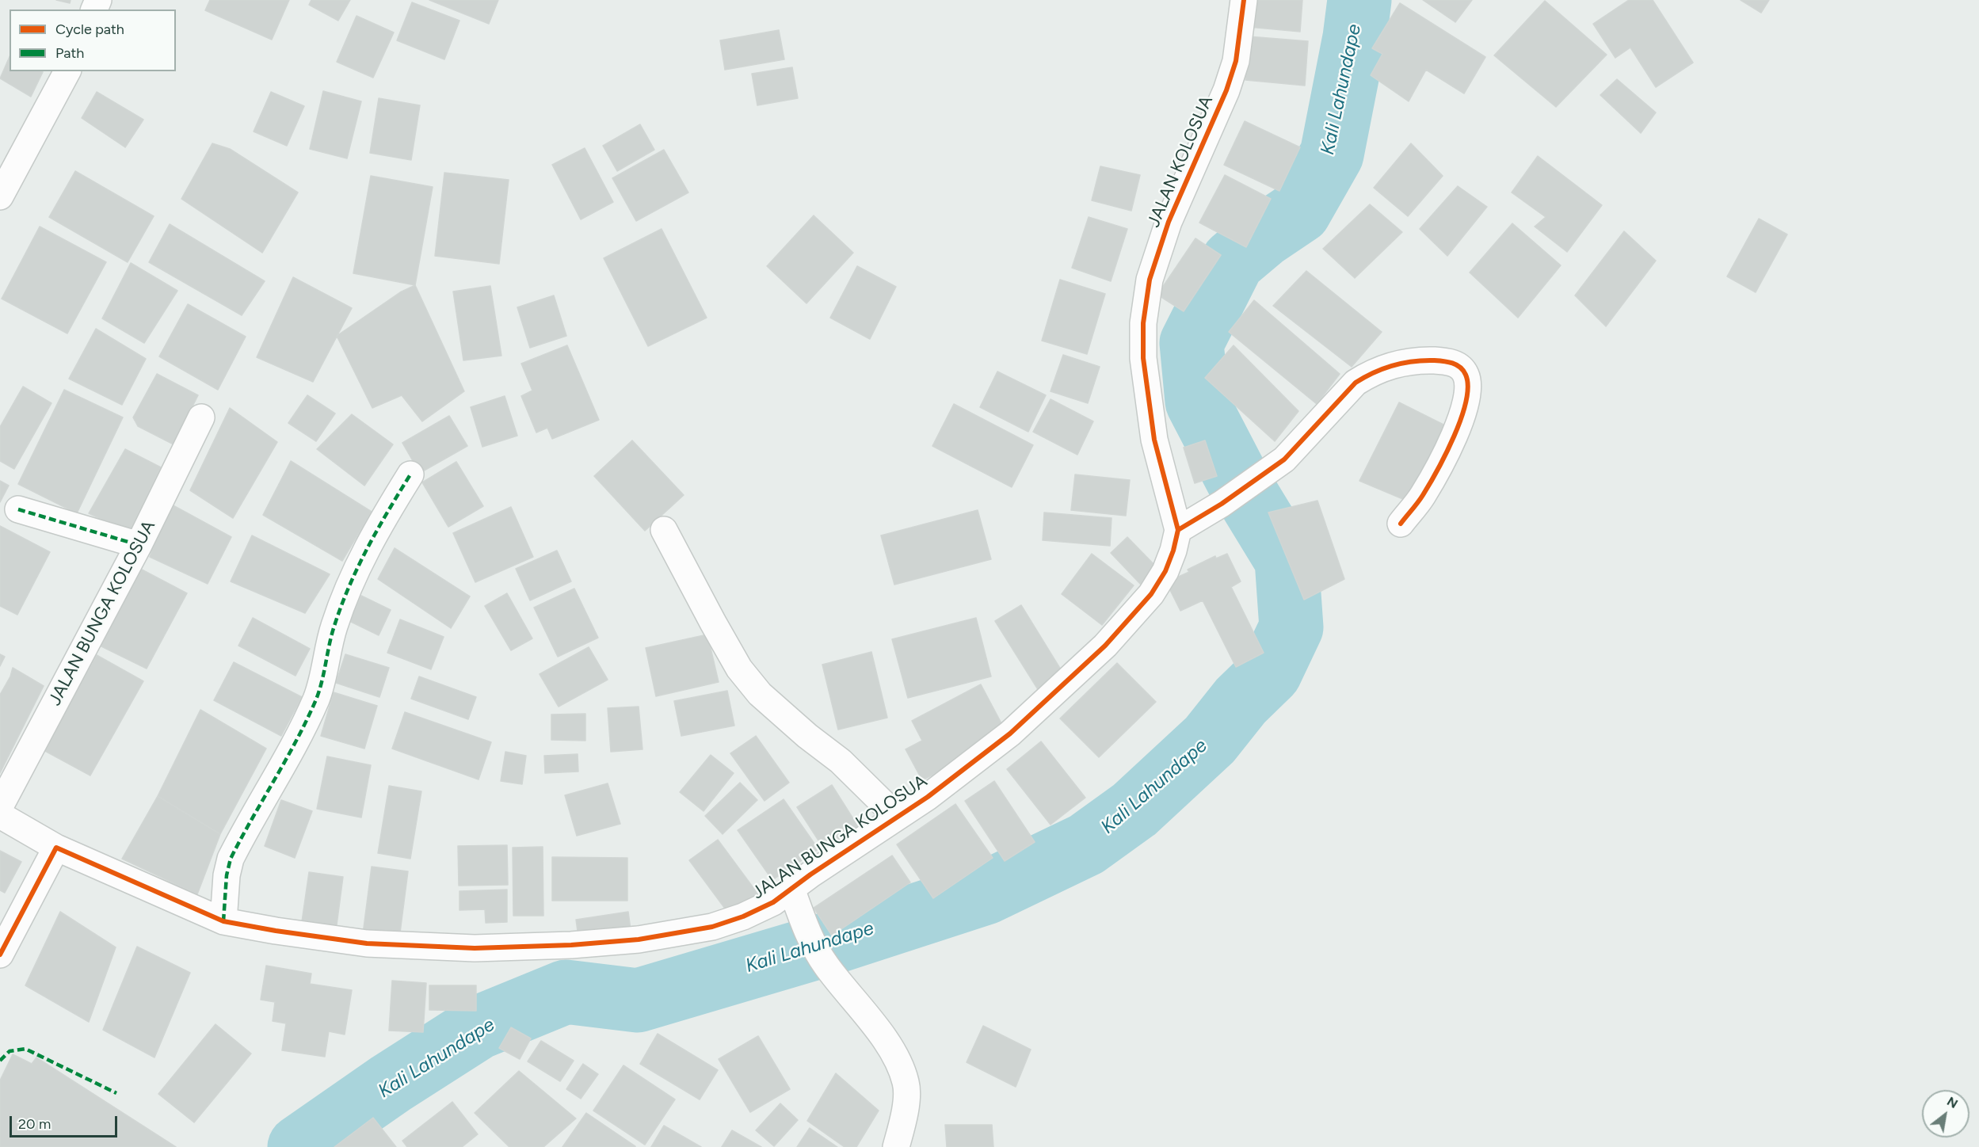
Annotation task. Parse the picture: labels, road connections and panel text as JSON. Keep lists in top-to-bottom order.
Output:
{
  "streets": {
    "street": ["JALAN KOLOSUA", "JALAN BUNGA KOLOSUA"]
  },
  "crossings": [
    ["JALAN KOLOSUA", "JALAN BUNGA KOLOSUA"]
  ],
  "water": ["Kali Lahundape"],
  "legend": ["Cycle path", "Path"],
  "scale_bar": "20 m",
  "north": "top right"
}
